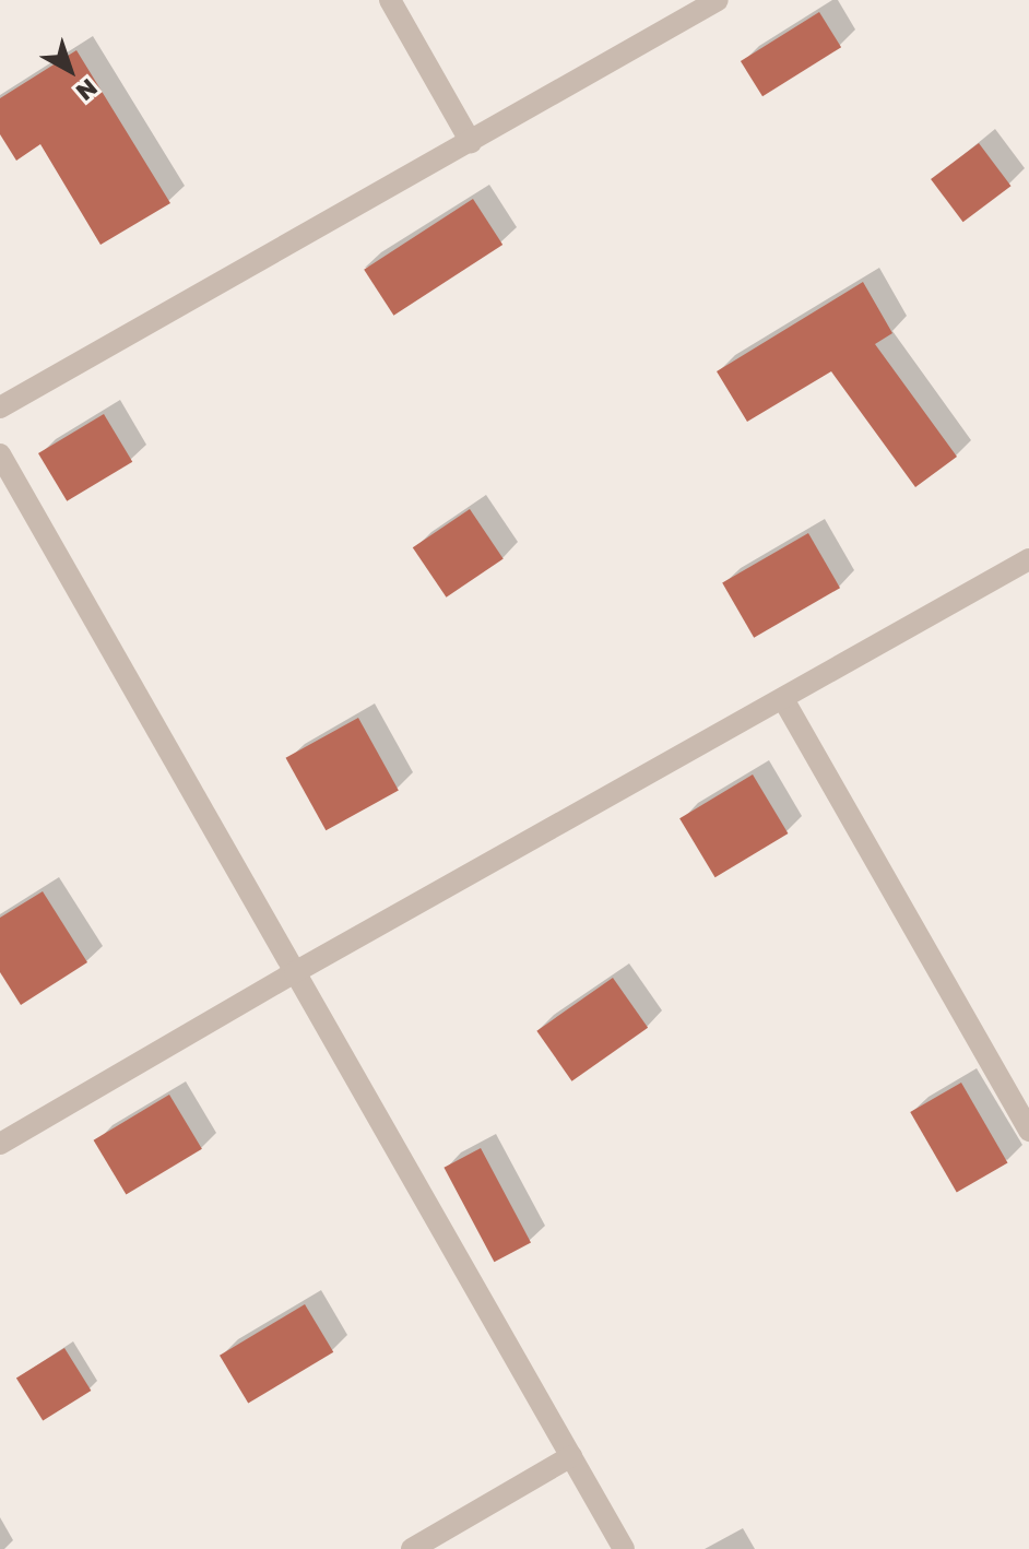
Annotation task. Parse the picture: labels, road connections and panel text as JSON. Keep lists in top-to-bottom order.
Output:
{
  "north": "bottom right"
}
